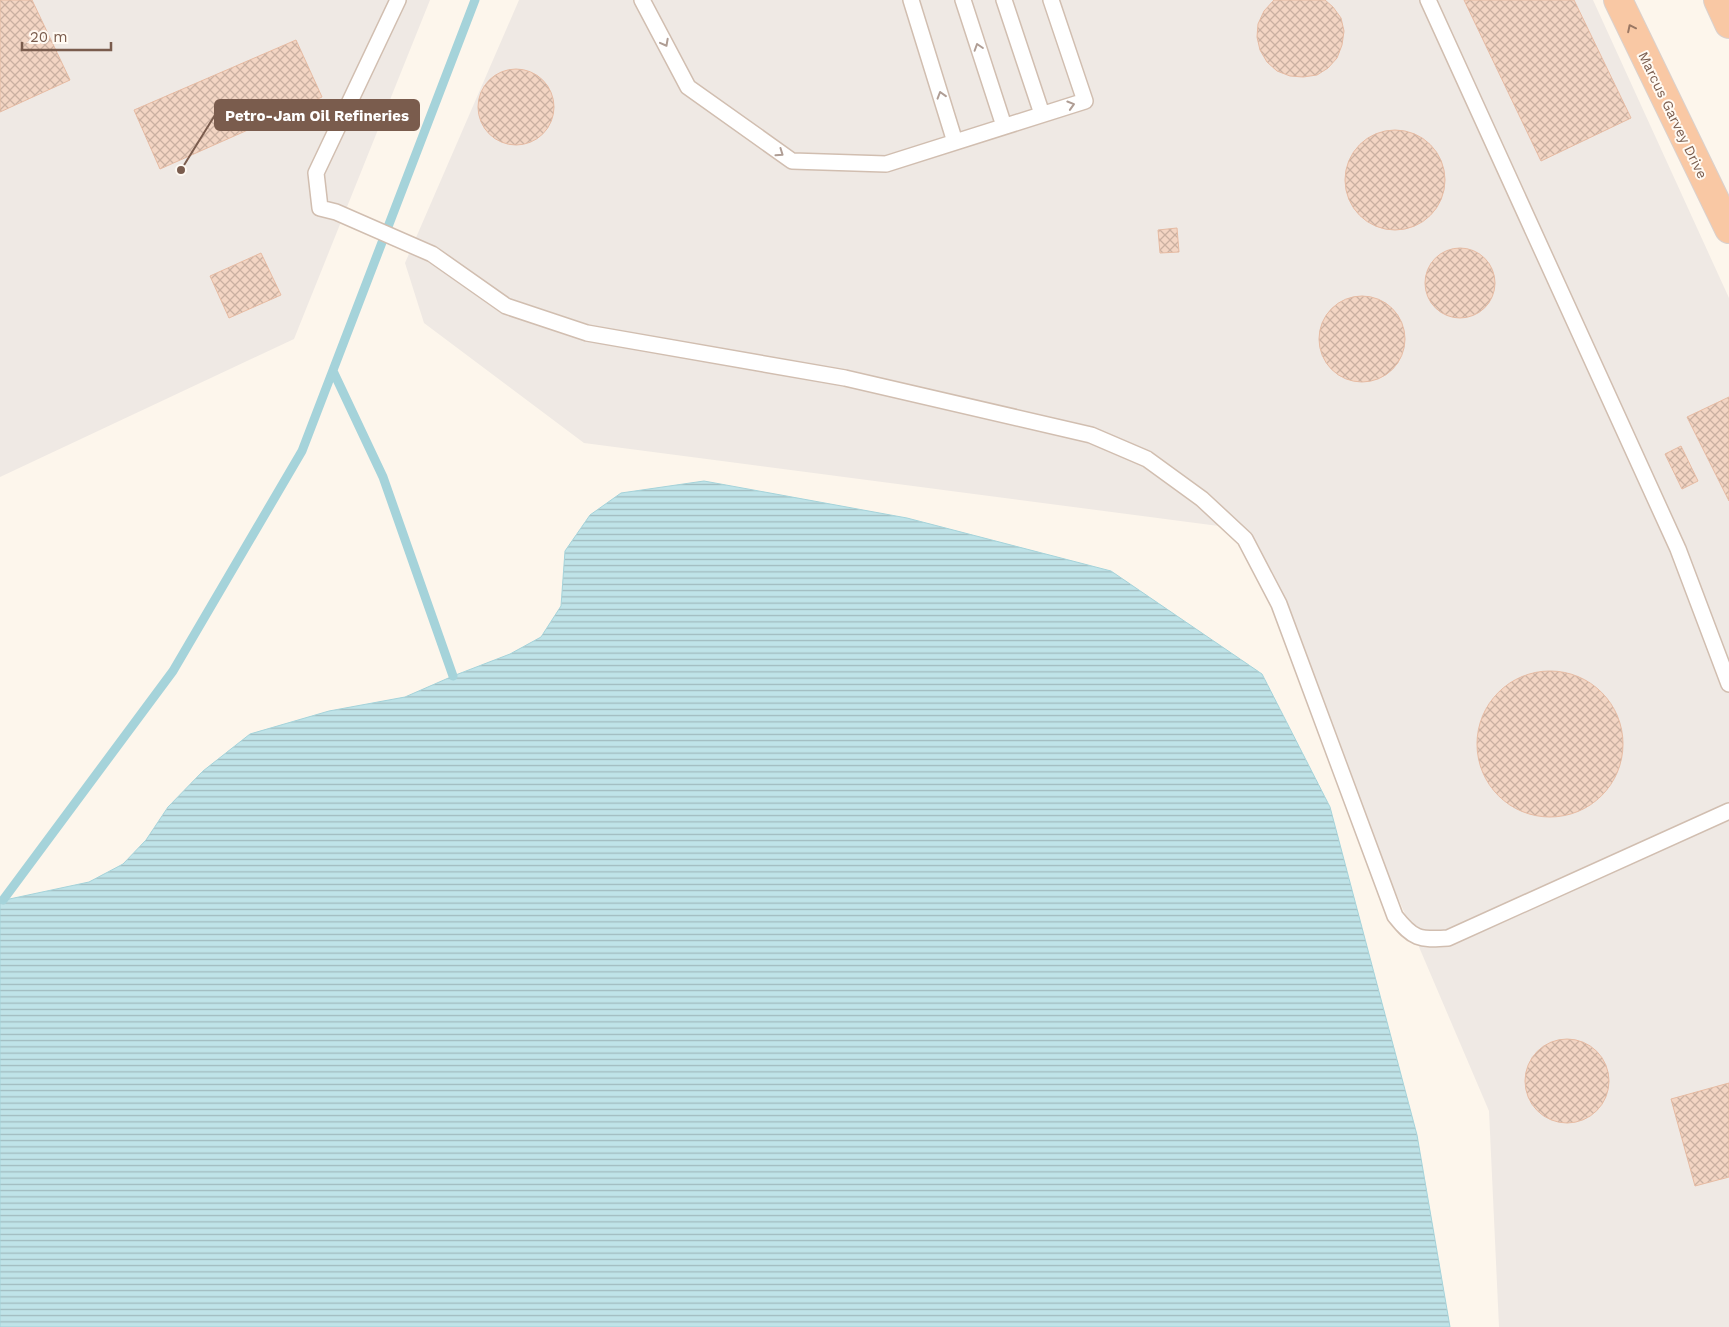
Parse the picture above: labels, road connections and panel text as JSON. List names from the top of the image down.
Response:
{
  "streets": {
    "highway": ["Marcus Garvey Drive"]
  },
  "one_way": ["Marcus Garvey Drive"],
  "places": ["Petro-Jam Oil Refineries"],
  "scale_bar": "20 m"
}
